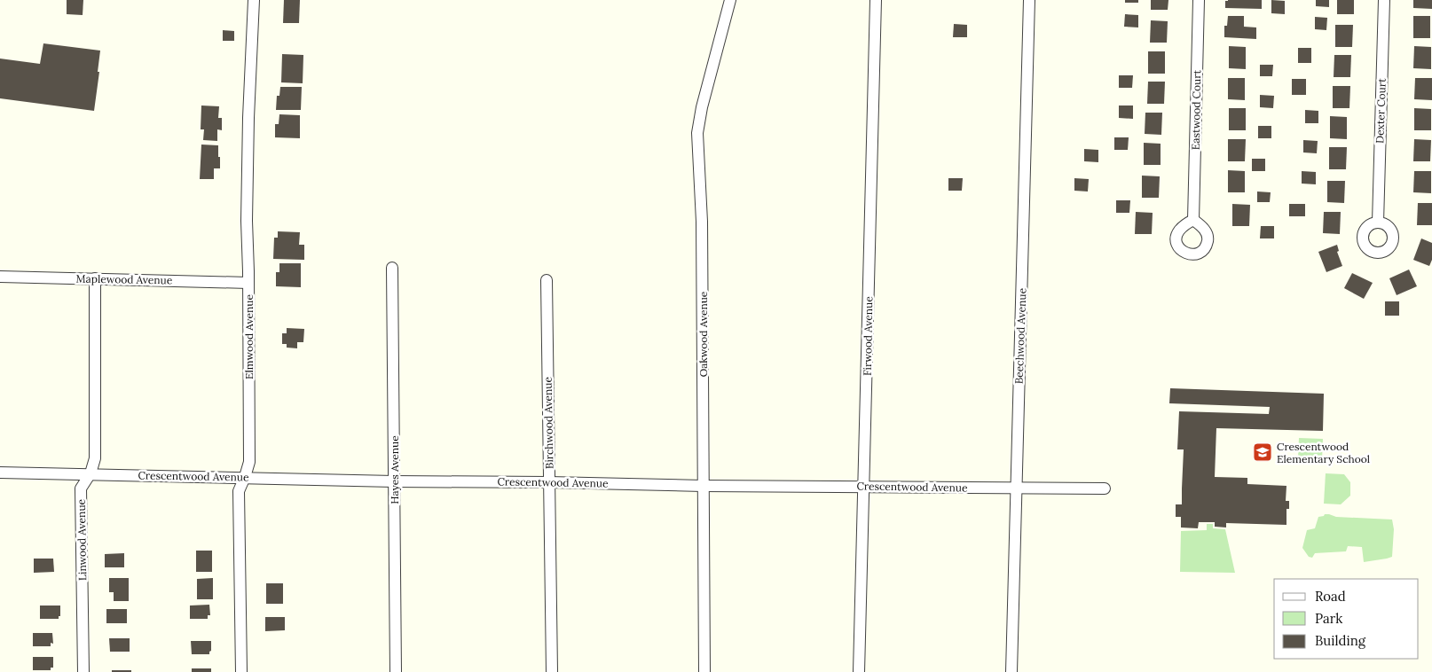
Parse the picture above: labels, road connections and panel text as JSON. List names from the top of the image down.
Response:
{
  "streets": {
    "street": [
      "Eastwood Court",
      "Dexter Court",
      "Maplewood Avenue",
      "Oakwood Avenue",
      "Firwood Avenue",
      "Beechwood Avenue",
      "Elmwood Avenue",
      "Birchwood Avenue",
      "Hayes Avenue",
      "Crescentwood Avenue",
      "Linwood Avenue"
    ]
  },
  "crossings": [
    ["Maplewood Avenue", "Elmwood Avenue"],
    ["Maplewood Avenue", "Linwood Avenue"],
    ["Oakwood Avenue", "Crescentwood Avenue"],
    ["Firwood Avenue", "Crescentwood Avenue"],
    ["Beechwood Avenue", "Crescentwood Avenue"],
    ["Elmwood Avenue", "Crescentwood Avenue"],
    ["Birchwood Avenue", "Crescentwood Avenue"],
    ["Hayes Avenue", "Crescentwood Avenue"],
    ["Crescentwood Avenue", "Linwood Avenue"]
  ],
  "places": {
    "school or university": ["Crescentwood Elementary School"]
  },
  "legend": ["Road", "Park", "Building"]
}
